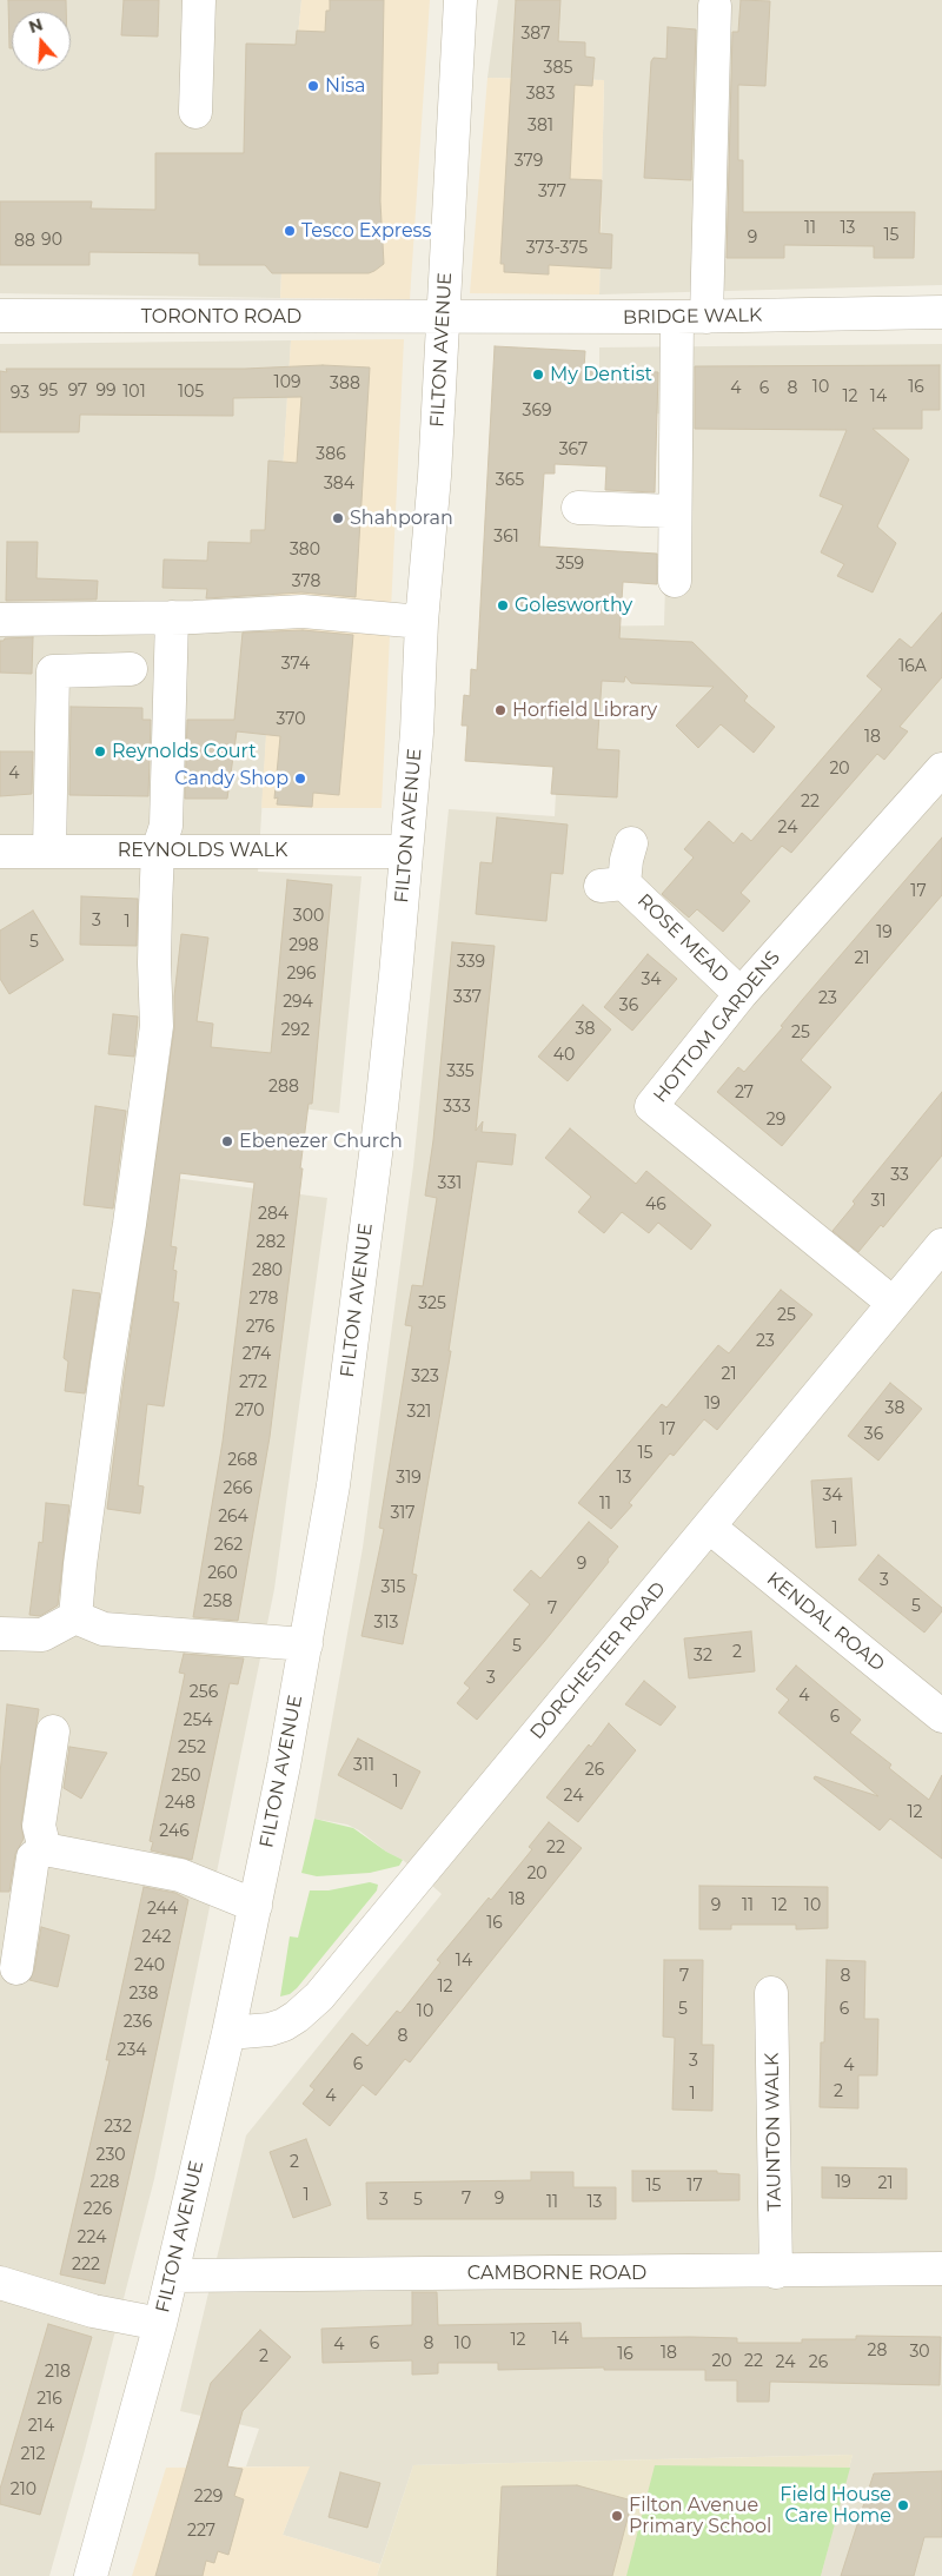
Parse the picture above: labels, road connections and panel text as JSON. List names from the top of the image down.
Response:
{
  "streets": {
    "street": [
      "TORONTO ROAD",
      "BRIDGE WALK",
      "FILTON AVENUE",
      "REYNOLDS WALK",
      "ROSE MEAD",
      "HOTTOM GARDENS",
      "KENDAL ROAD",
      "DORCHESTER ROAD",
      "TAUNTON WALK",
      "CAMBORNE ROAD"
    ]
  },
  "crossings": [
    ["TORONTO ROAD", "BRIDGE WALK"],
    ["TORONTO ROAD", "FILTON AVENUE"],
    ["BRIDGE WALK", "FILTON AVENUE"],
    ["FILTON AVENUE", "REYNOLDS WALK"],
    ["FILTON AVENUE", "DORCHESTER ROAD"],
    ["FILTON AVENUE", "CAMBORNE ROAD"],
    ["ROSE MEAD", "HOTTOM GARDENS"],
    ["HOTTOM GARDENS", "DORCHESTER ROAD"],
    ["KENDAL ROAD", "DORCHESTER ROAD"],
    ["TAUNTON WALK", "CAMBORNE ROAD"]
  ],
  "places": [
    "Nisa",
    "Tesco Express",
    "My Dentist",
    "Shahporan",
    "Golesworthy",
    "Horfield Library",
    "Reynolds Court",
    "Candy Shop",
    "Ebenezer Church",
    "Field House Care Home",
    "Filton Avenue Primary School"
  ],
  "house_numbers": [
    "387",
    "385",
    "383",
    "381",
    "379",
    "377",
    "11",
    "13",
    "15",
    "9",
    "90",
    "88",
    "373-375",
    "109",
    "388",
    "10",
    "16",
    "4",
    "6",
    "8",
    "95",
    "97",
    "99",
    "101",
    "105",
    "93",
    "12",
    "14",
    "369",
    "367",
    "386",
    "365",
    "384",
    "361",
    "380",
    "359",
    "378",
    "374",
    "16A",
    "370",
    "18",
    "20",
    "4",
    "22",
    "24",
    "17",
    "300",
    "3",
    "1",
    "19",
    "5",
    "298",
    "21",
    "339",
    "296",
    "34",
    "337",
    "23",
    "294",
    "36",
    "38",
    "292",
    "25",
    "40",
    "335",
    "288",
    "27",
    "333",
    "29",
    "33",
    "331",
    "31",
    "46",
    "284",
    "282",
    "280",
    "278",
    "325",
    "25",
    "276",
    "23",
    "274",
    "21",
    "323",
    "272",
    "19",
    "38",
    "270",
    "321",
    "17",
    "36",
    "15",
    "268",
    "319",
    "13",
    "266",
    "34",
    "11",
    "317",
    "264",
    "1",
    "262",
    "9",
    "260",
    "3",
    "315",
    "258",
    "5",
    "7",
    "313",
    "5",
    "2",
    "32",
    "3",
    "256",
    "4",
    "6",
    "254",
    "252",
    "311",
    "26",
    "250",
    "1",
    "24",
    "248",
    "12",
    "246",
    "22",
    "20",
    "18",
    "9",
    "11",
    "12",
    "10",
    "244",
    "16",
    "242",
    "14",
    "240",
    "7",
    "8",
    "12",
    "238",
    "5",
    "6",
    "10",
    "236",
    "8",
    "234",
    "3",
    "6",
    "4",
    "2",
    "1",
    "4",
    "232",
    "230",
    "2",
    "228",
    "19",
    "21",
    "15",
    "17",
    "1",
    "7",
    "9",
    "3",
    "5",
    "11",
    "13",
    "226",
    "224",
    "222",
    "14",
    "12",
    "6",
    "8",
    "10",
    "4",
    "28",
    "30",
    "18",
    "16",
    "2",
    "20",
    "22",
    "24",
    "26",
    "218",
    "216",
    "214",
    "212",
    "210",
    "229",
    "227"
  ],
  "north": "top"
}
